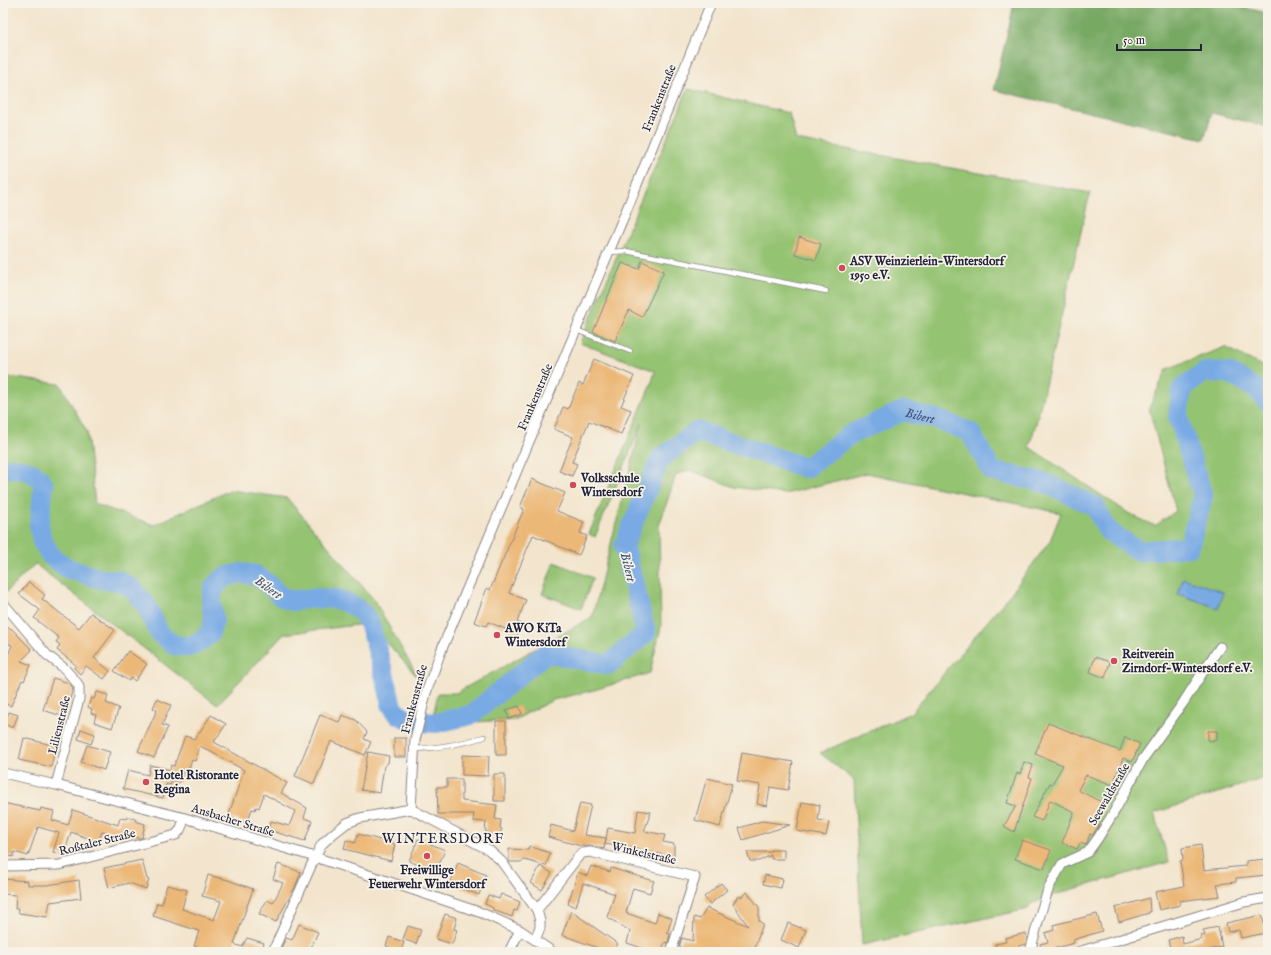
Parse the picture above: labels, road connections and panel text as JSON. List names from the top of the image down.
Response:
{
  "streets": {
    "street": [
      "Frankenstraße",
      "Lilienstraße",
      "Seewaldstraße",
      "Ansbacher Straße",
      "Roßtaler Straße",
      "Winkelstraße"
    ]
  },
  "crossings": [
    ["Lilienstraße", "Ansbacher Straße"],
    ["Ansbacher Straße", "Roßtaler Straße"]
  ],
  "districts": ["WINTERSDORF"],
  "water": ["Bibert"],
  "places": [
    "ASV Weinzierlein-Wintersdorf 1950 e.V.",
    "Volksschule Wintersdorf",
    "AWO KiTa Wintersdorf",
    "Reitverein Zirndorf-Wintersdorf e.V.",
    "Hotel Ristorante Regina",
    "Freiwillige Feuerwehr Wintersdorf"
  ],
  "scale_bar": "50 m"
}
